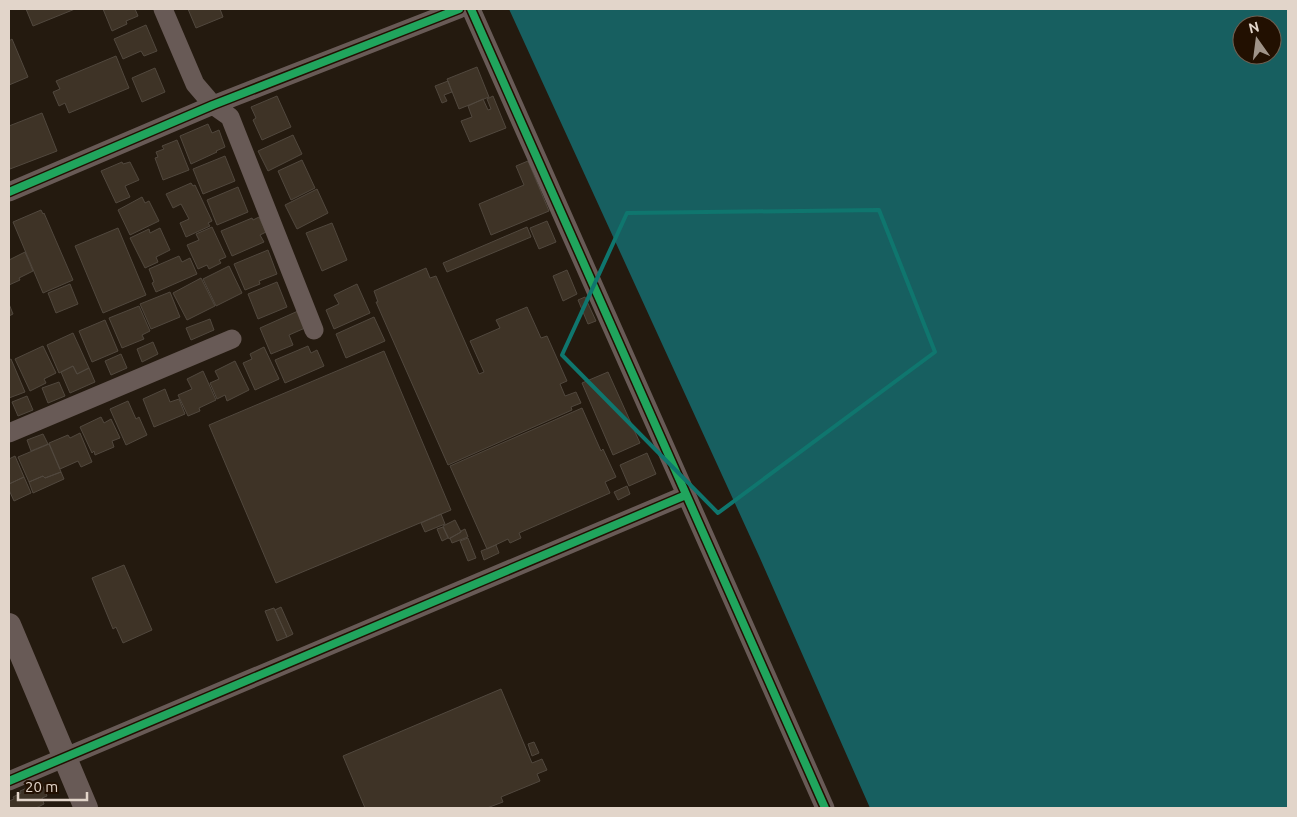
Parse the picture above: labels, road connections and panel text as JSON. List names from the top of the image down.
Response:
{
  "scale_bar": "20 m",
  "north": "top"
}
